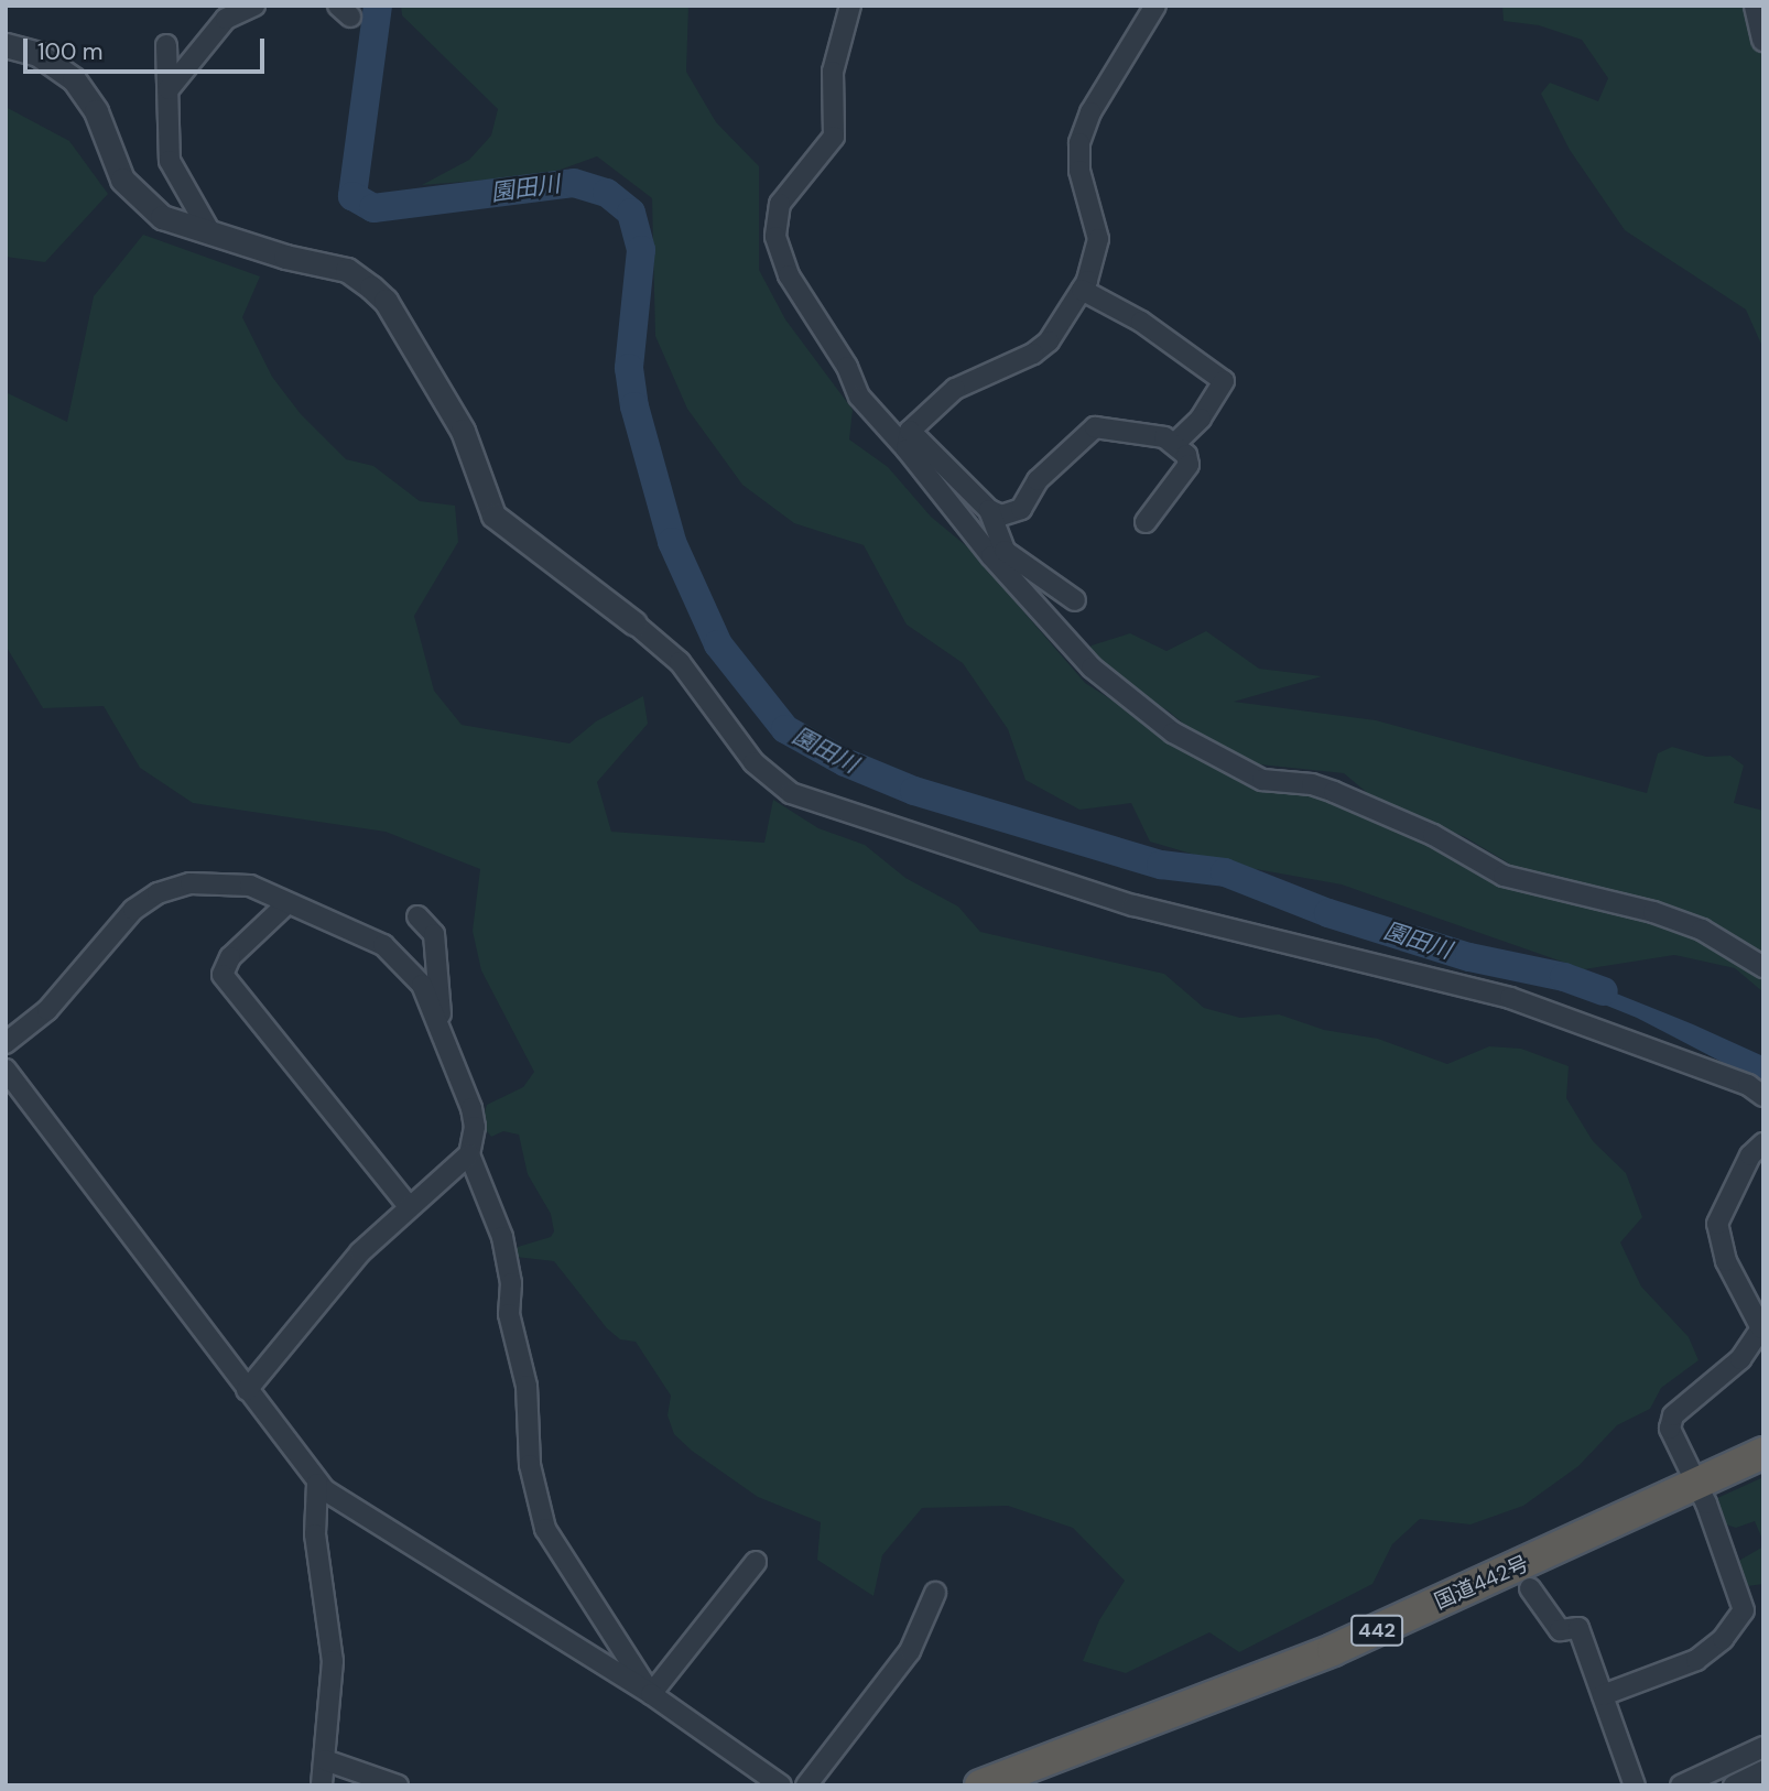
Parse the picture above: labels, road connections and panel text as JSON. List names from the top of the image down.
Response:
{
  "streets": {
    "highway": ["国道442号", "442"]
  },
  "water": ["園田川"],
  "scale_bar": "100 m"
}
